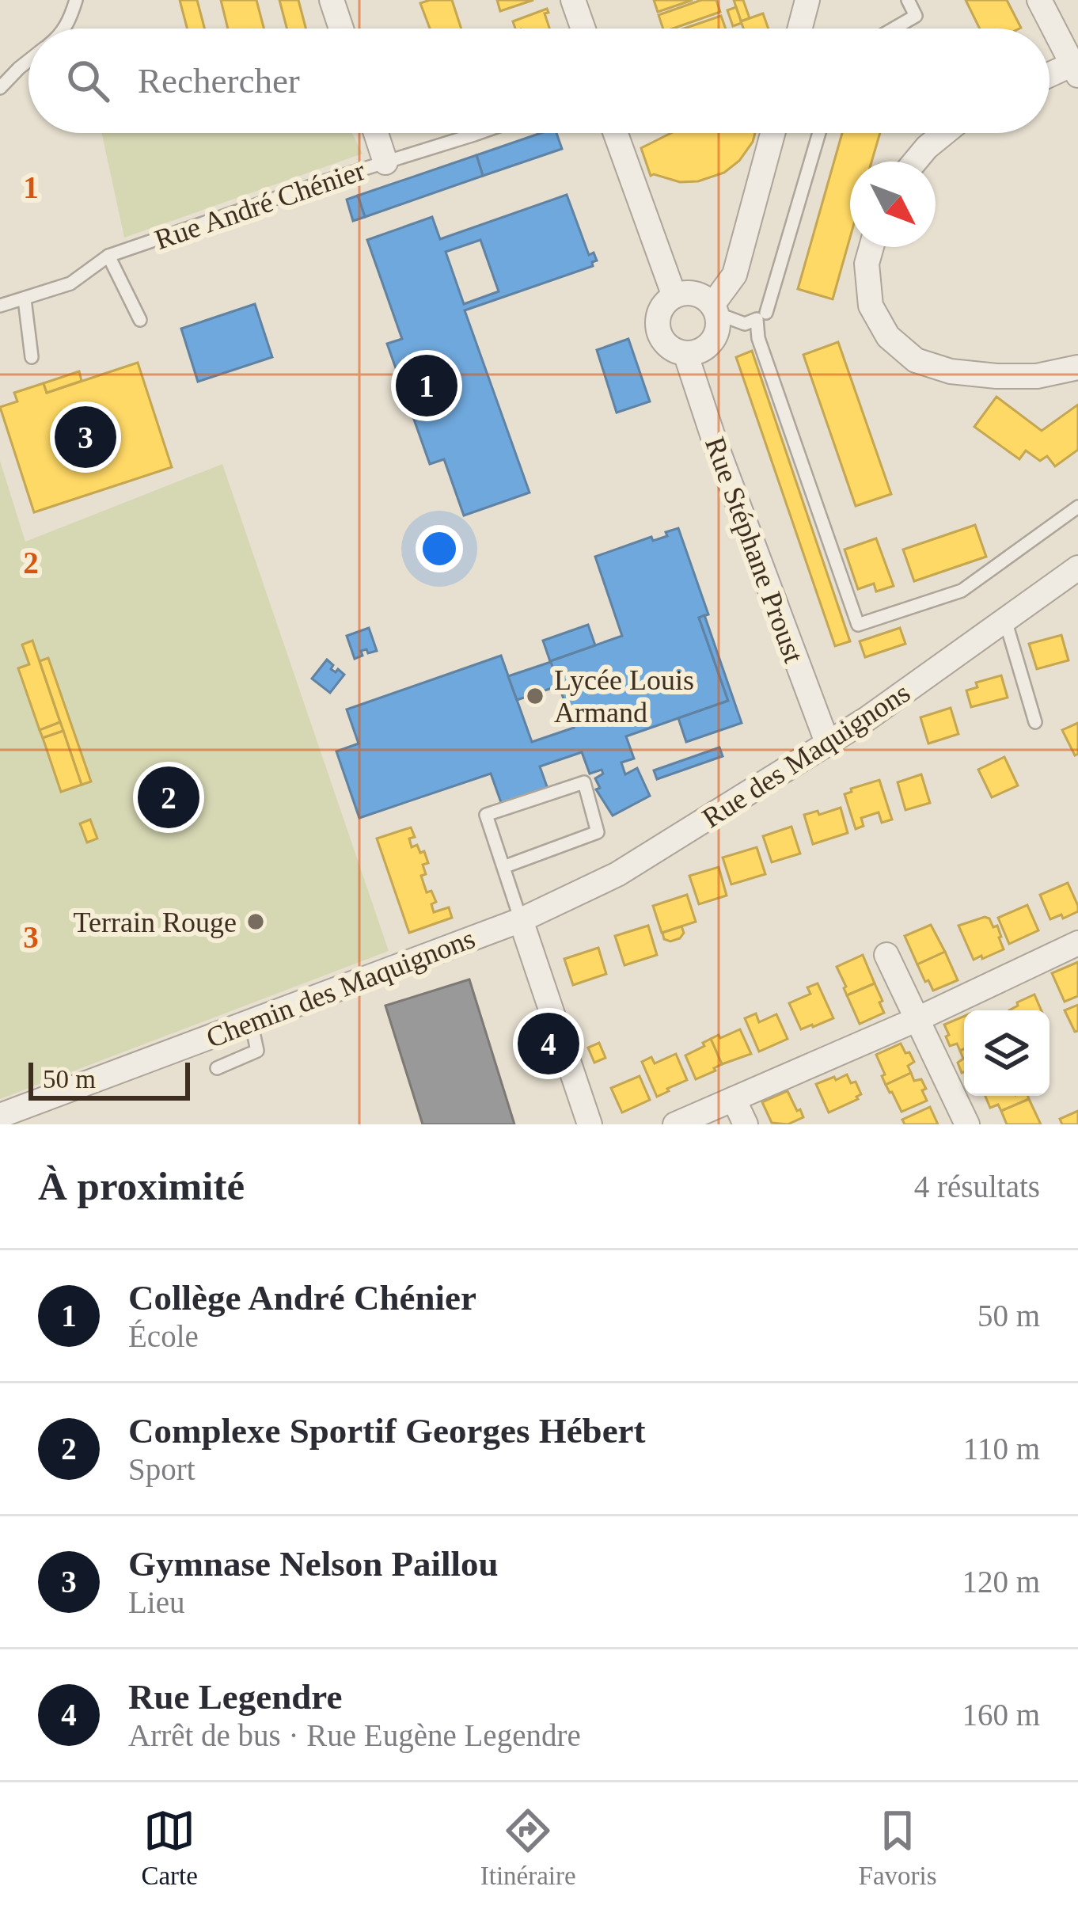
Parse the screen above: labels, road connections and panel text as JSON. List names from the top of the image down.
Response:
{
  "streets": {
    "street": ["Rue Stéphane Proust", "Rue des Maquignons", "Chemin des Maquignons"],
    "lane": ["Rue André Chénier"]
  },
  "crossings": [
    ["Rue Stéphane Proust", "Rue des Maquignons"],
    ["Rue des Maquignons", "Chemin des Maquignons"]
  ],
  "places": ["Lycée Louis Armand", "Terrain Rouge"],
  "scale_bar": "50 m",
  "north": "bottom right",
  "page": {
    "search": "Rechercher",
    "pins": [
      "1",
      "3",
      "2",
      "4"
    ],
    "scale": "50 m",
    "heading": ["À proximité", "4 résultats"],
    "list": [
      {
        "mark": "1",
        "name": "Collège André Chénier",
        "note": "École",
        "value": "50 m"
      },
      {
        "mark": "2",
        "name": "Complexe Sportif Georges Hébert",
        "note": "Sport",
        "value": "110 m"
      },
      {
        "mark": "3",
        "name": "Gymnase Nelson Paillou",
        "note": "Lieu",
        "value": "120 m"
      },
      {
        "mark": "4",
        "name": "Rue Legendre",
        "note": "Arrêt de bus · Rue Eugène Legendre",
        "value": "160 m"
      }
    ],
    "nav": ["Carte", "Itinéraire", "Favoris"]
  },
  "grid": {
    "rows": ["1", "2", "3"]
  }
}
